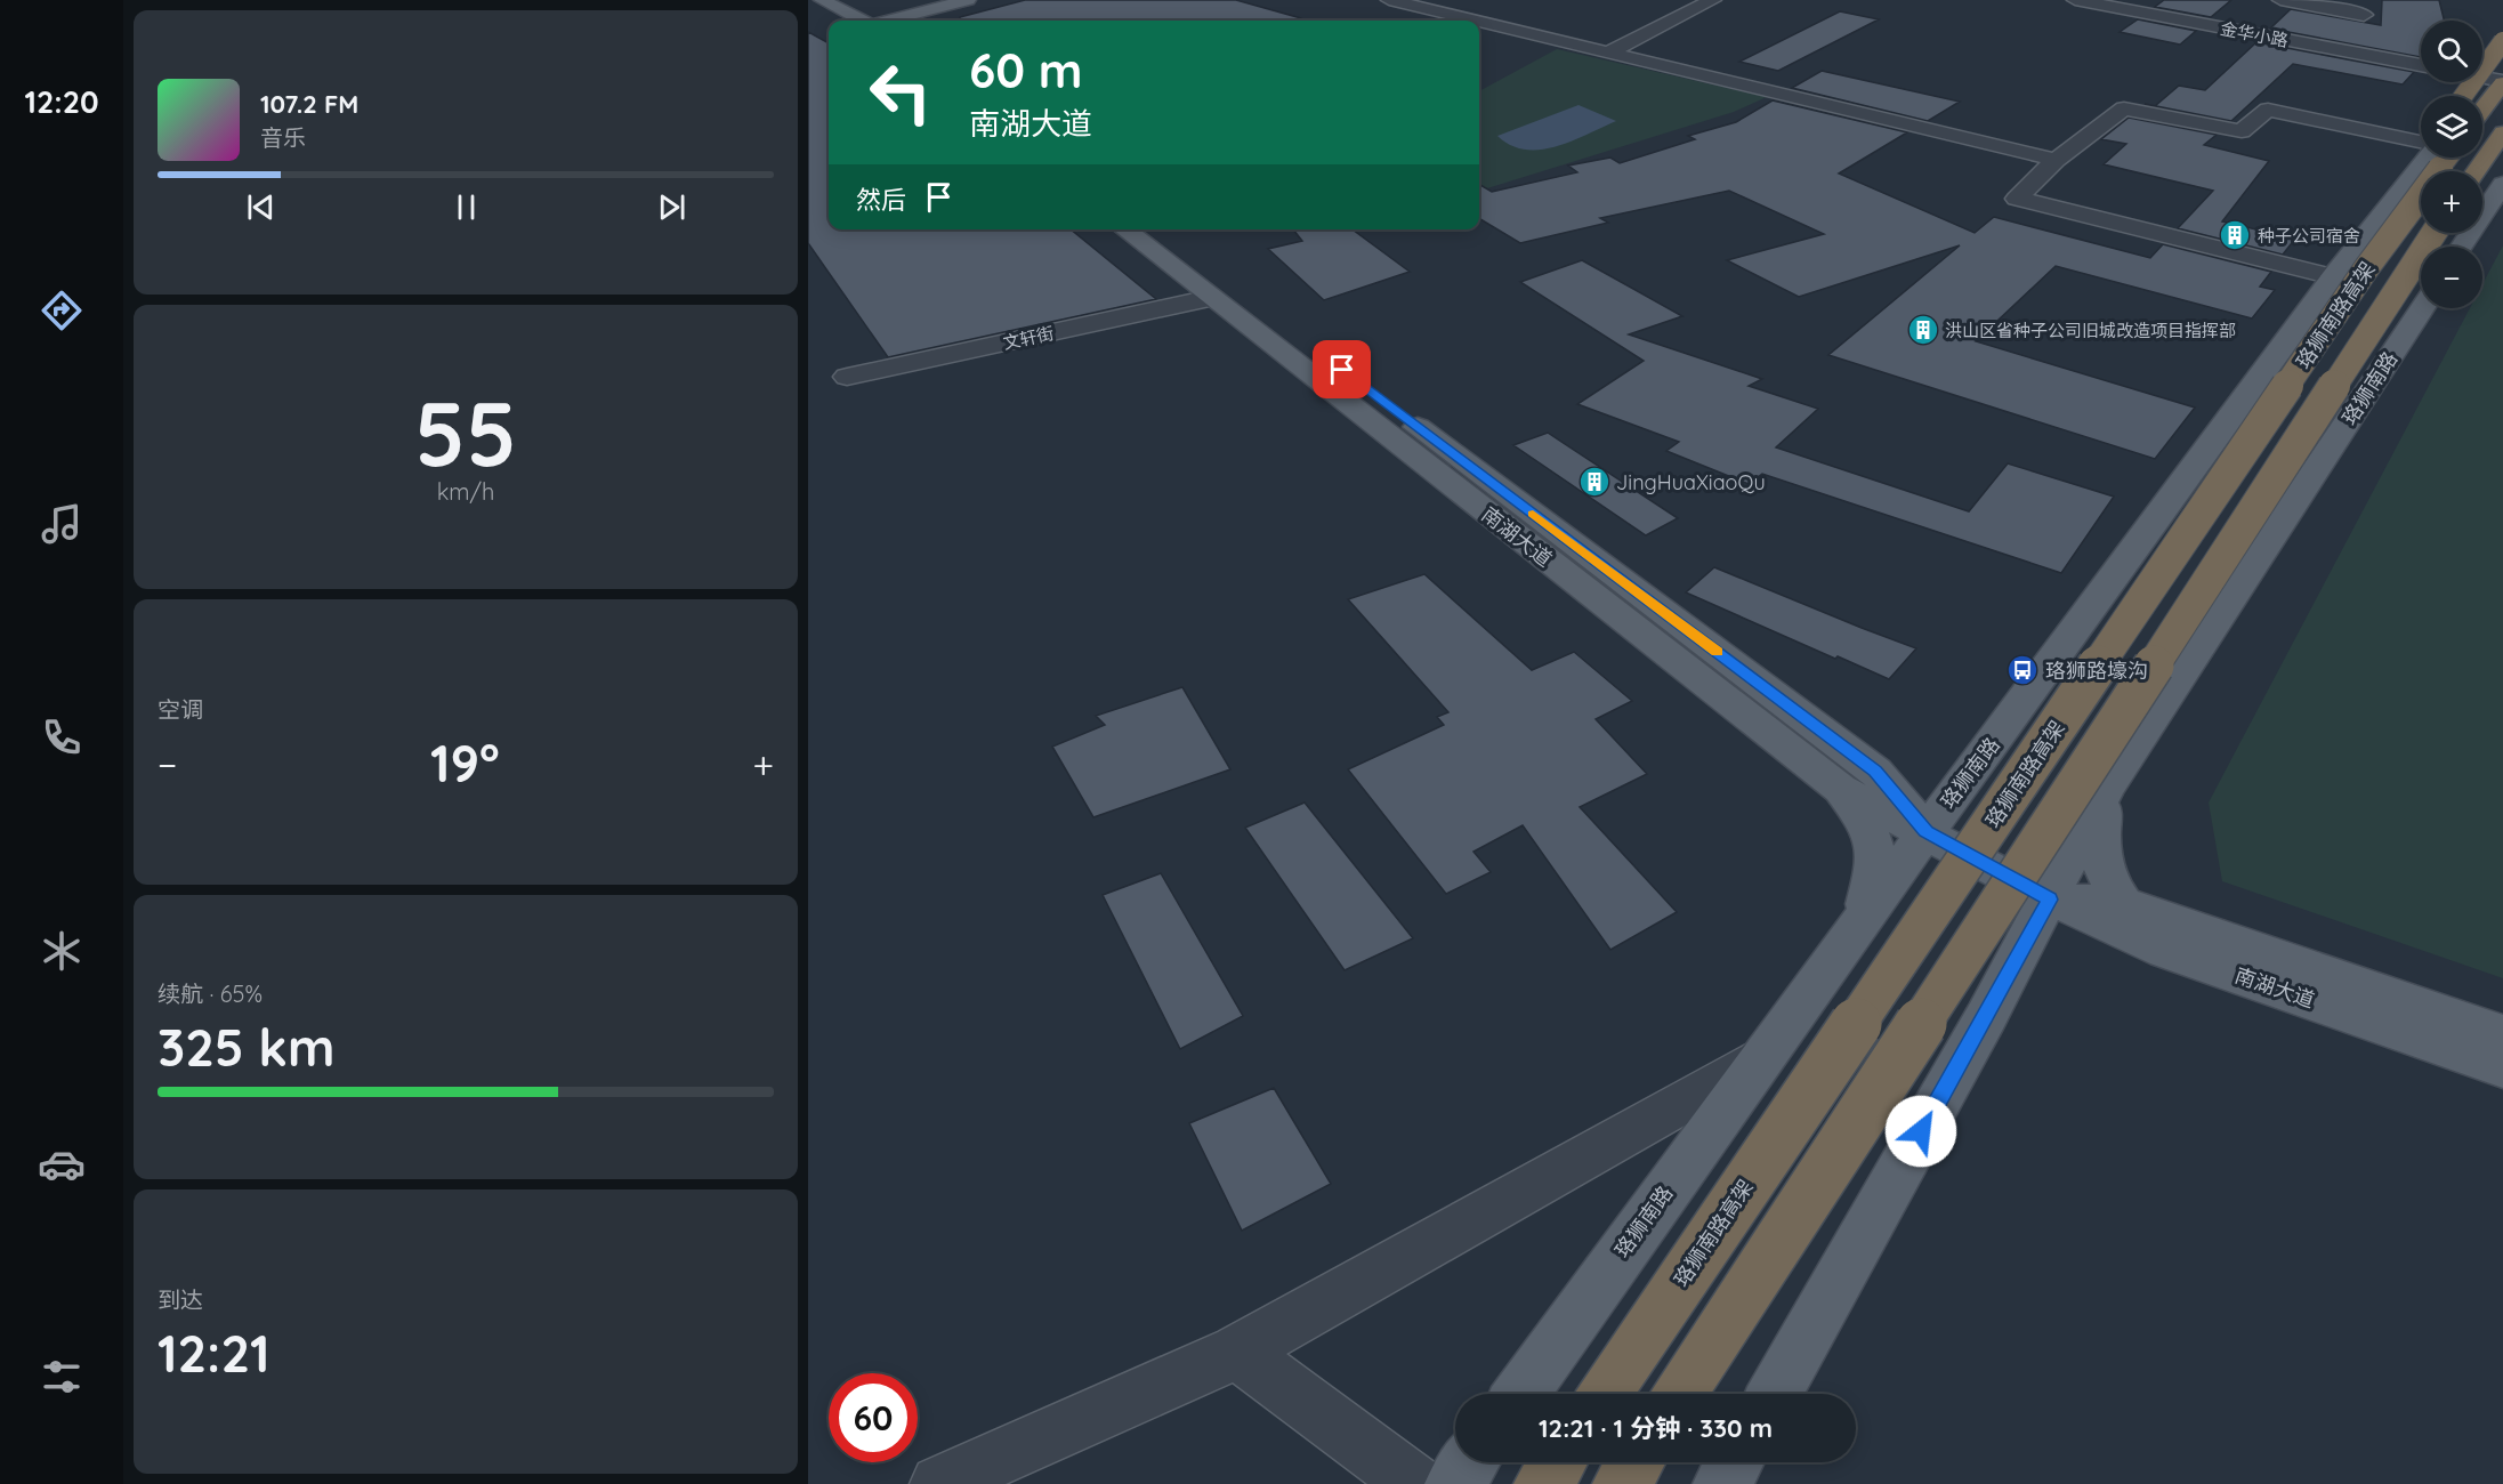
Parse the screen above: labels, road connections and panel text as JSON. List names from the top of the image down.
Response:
{
  "streets": {
    "highway": ["珞狮南路高架"],
    "main road": ["珞狮南路", "南湖大道"],
    "street": ["金华小路", "文轩街"]
  },
  "crossings": [
    ["珞狮南路高架", "珞狮南路"],
    ["文轩街", "南湖大道"],
    ["珞狮南路", "南湖大道"]
  ],
  "places": {
    "building": ["种子公司宿舍", "洪山区省种子公司旧城改造项目指挥部", "JingHuaXiaoQu"],
    "bus stop": ["珞狮路壕沟"]
  },
  "page": {
    "tabs": "12:20",
    "map_buttons": ["+", "−"],
    "turn": ["60 m", "南湖大道"],
    "song": ["107.2 FM", "音乐"],
    "then": "然后",
    "tile": [
      ["55", "km/h"],
      "空调",
      ["续航 · 65%", "325 km"],
      ["到达", "12:21"]
    ],
    "heat": ["−", "19°", "+"],
    "limit": "60",
    "trip": "12:21 · 1 分钟 · 330 m"
  }
}
